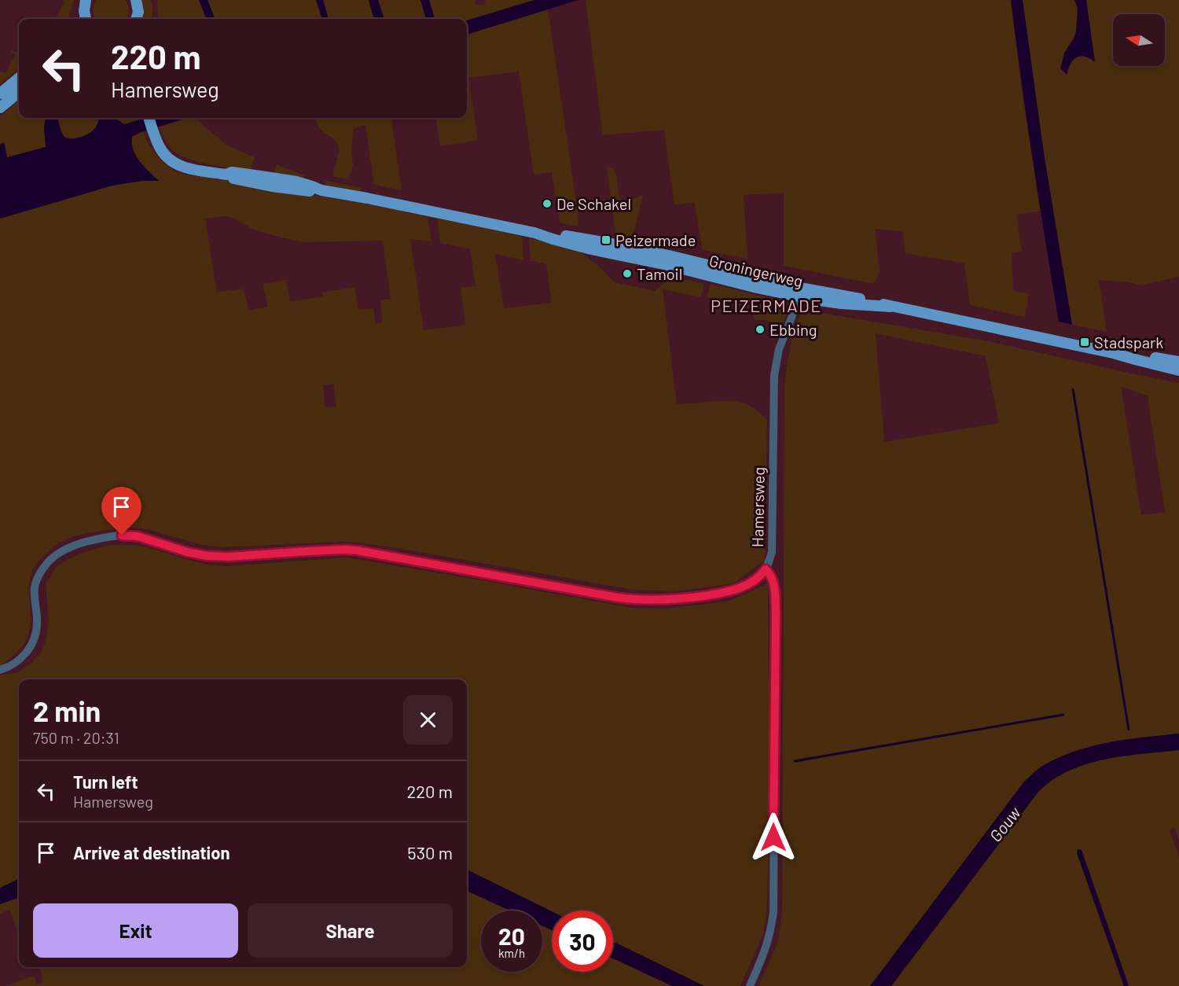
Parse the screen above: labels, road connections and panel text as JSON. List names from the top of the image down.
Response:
{
  "streets": {
    "main road": ["Groningerweg"],
    "street": ["Hamersweg"]
  },
  "crossings": [
    ["Groningerweg", "Hamersweg"]
  ],
  "districts": ["PEIZERMADE"],
  "water": ["Gouw"],
  "places": {
    "other": ["De Schakel", "Tamoil", "Ebbing"],
    "transit": ["Peizermade", "Stadspark"]
  },
  "north": "left",
  "page": {
    "turn": ["220 m", "Hamersweg"],
    "heading": ["2 min", "750 m · 20:31"],
    "list": [
      {
        "name": "Turn left",
        "note": "Hamersweg",
        "value": "220 m"
      },
      {
        "name": "Arrive at destination",
        "value": "530 m"
      }
    ],
    "buttons": ["Exit", "Share"],
    "speed": "20 km/h",
    "limit": "30"
  }
}
